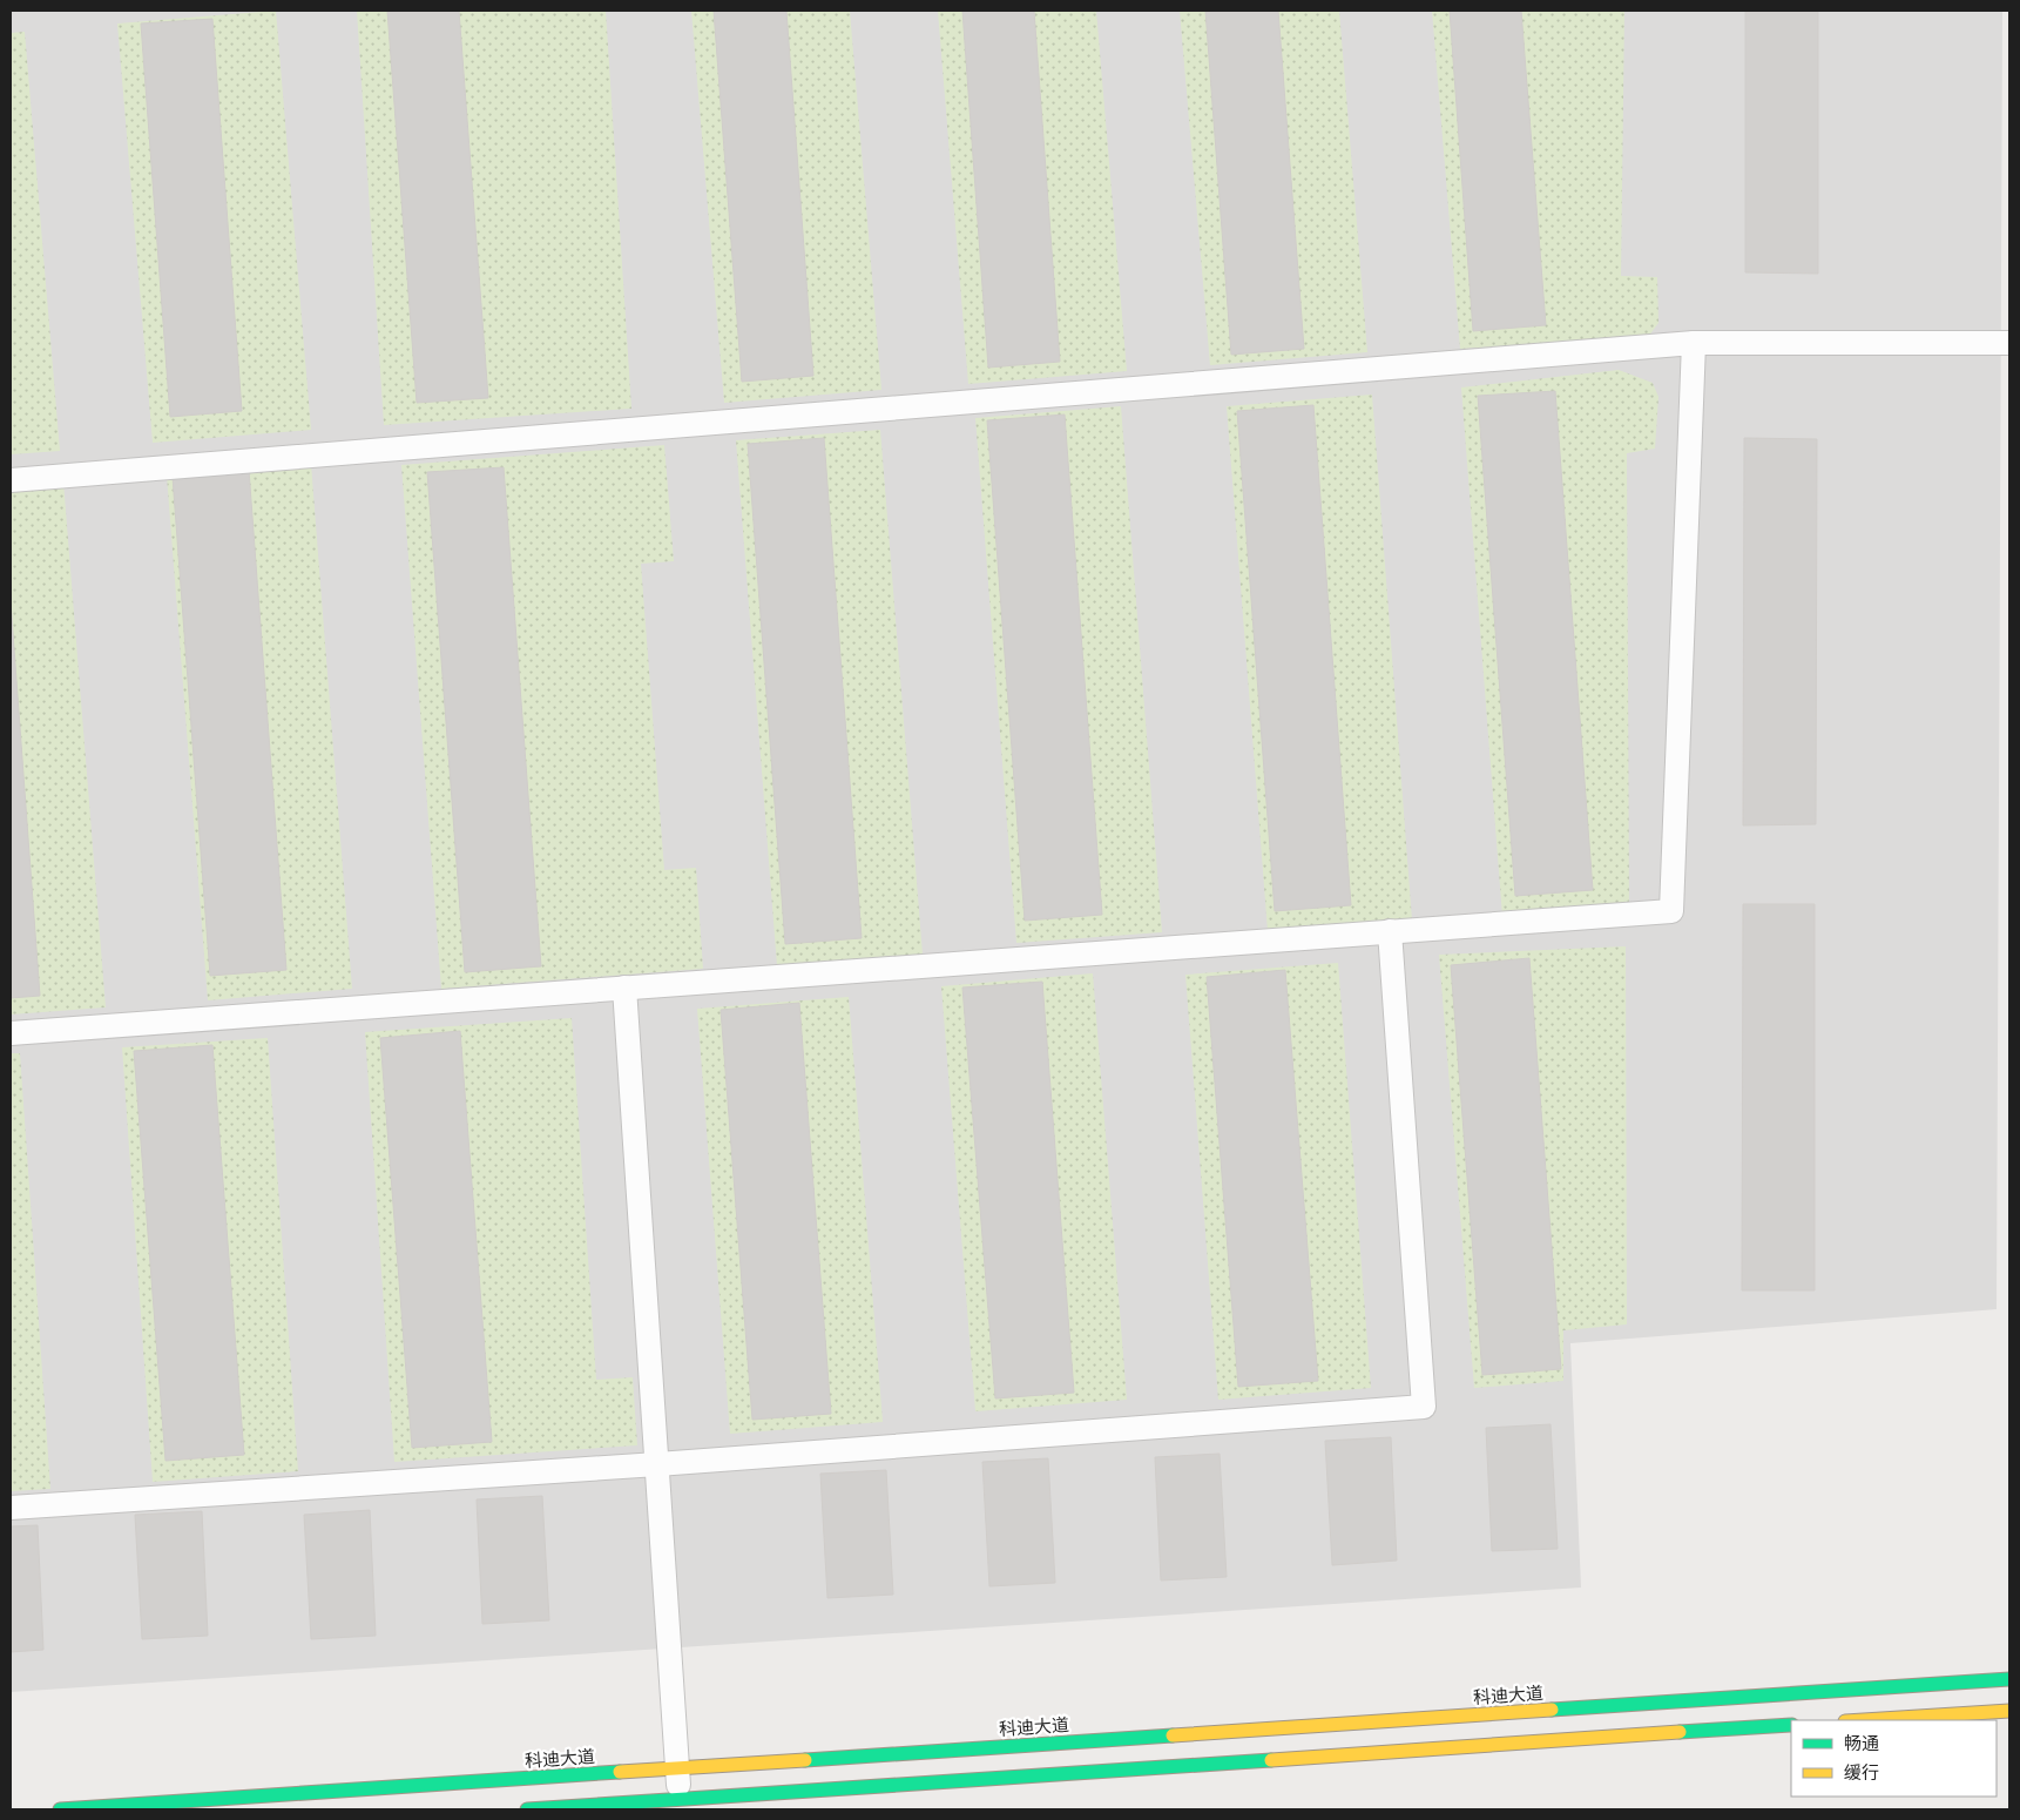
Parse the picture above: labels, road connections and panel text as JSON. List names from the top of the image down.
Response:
{
  "streets": {
    "main road": ["科迪大道"]
  },
  "legend": ["畅通", "缓行"]
}
